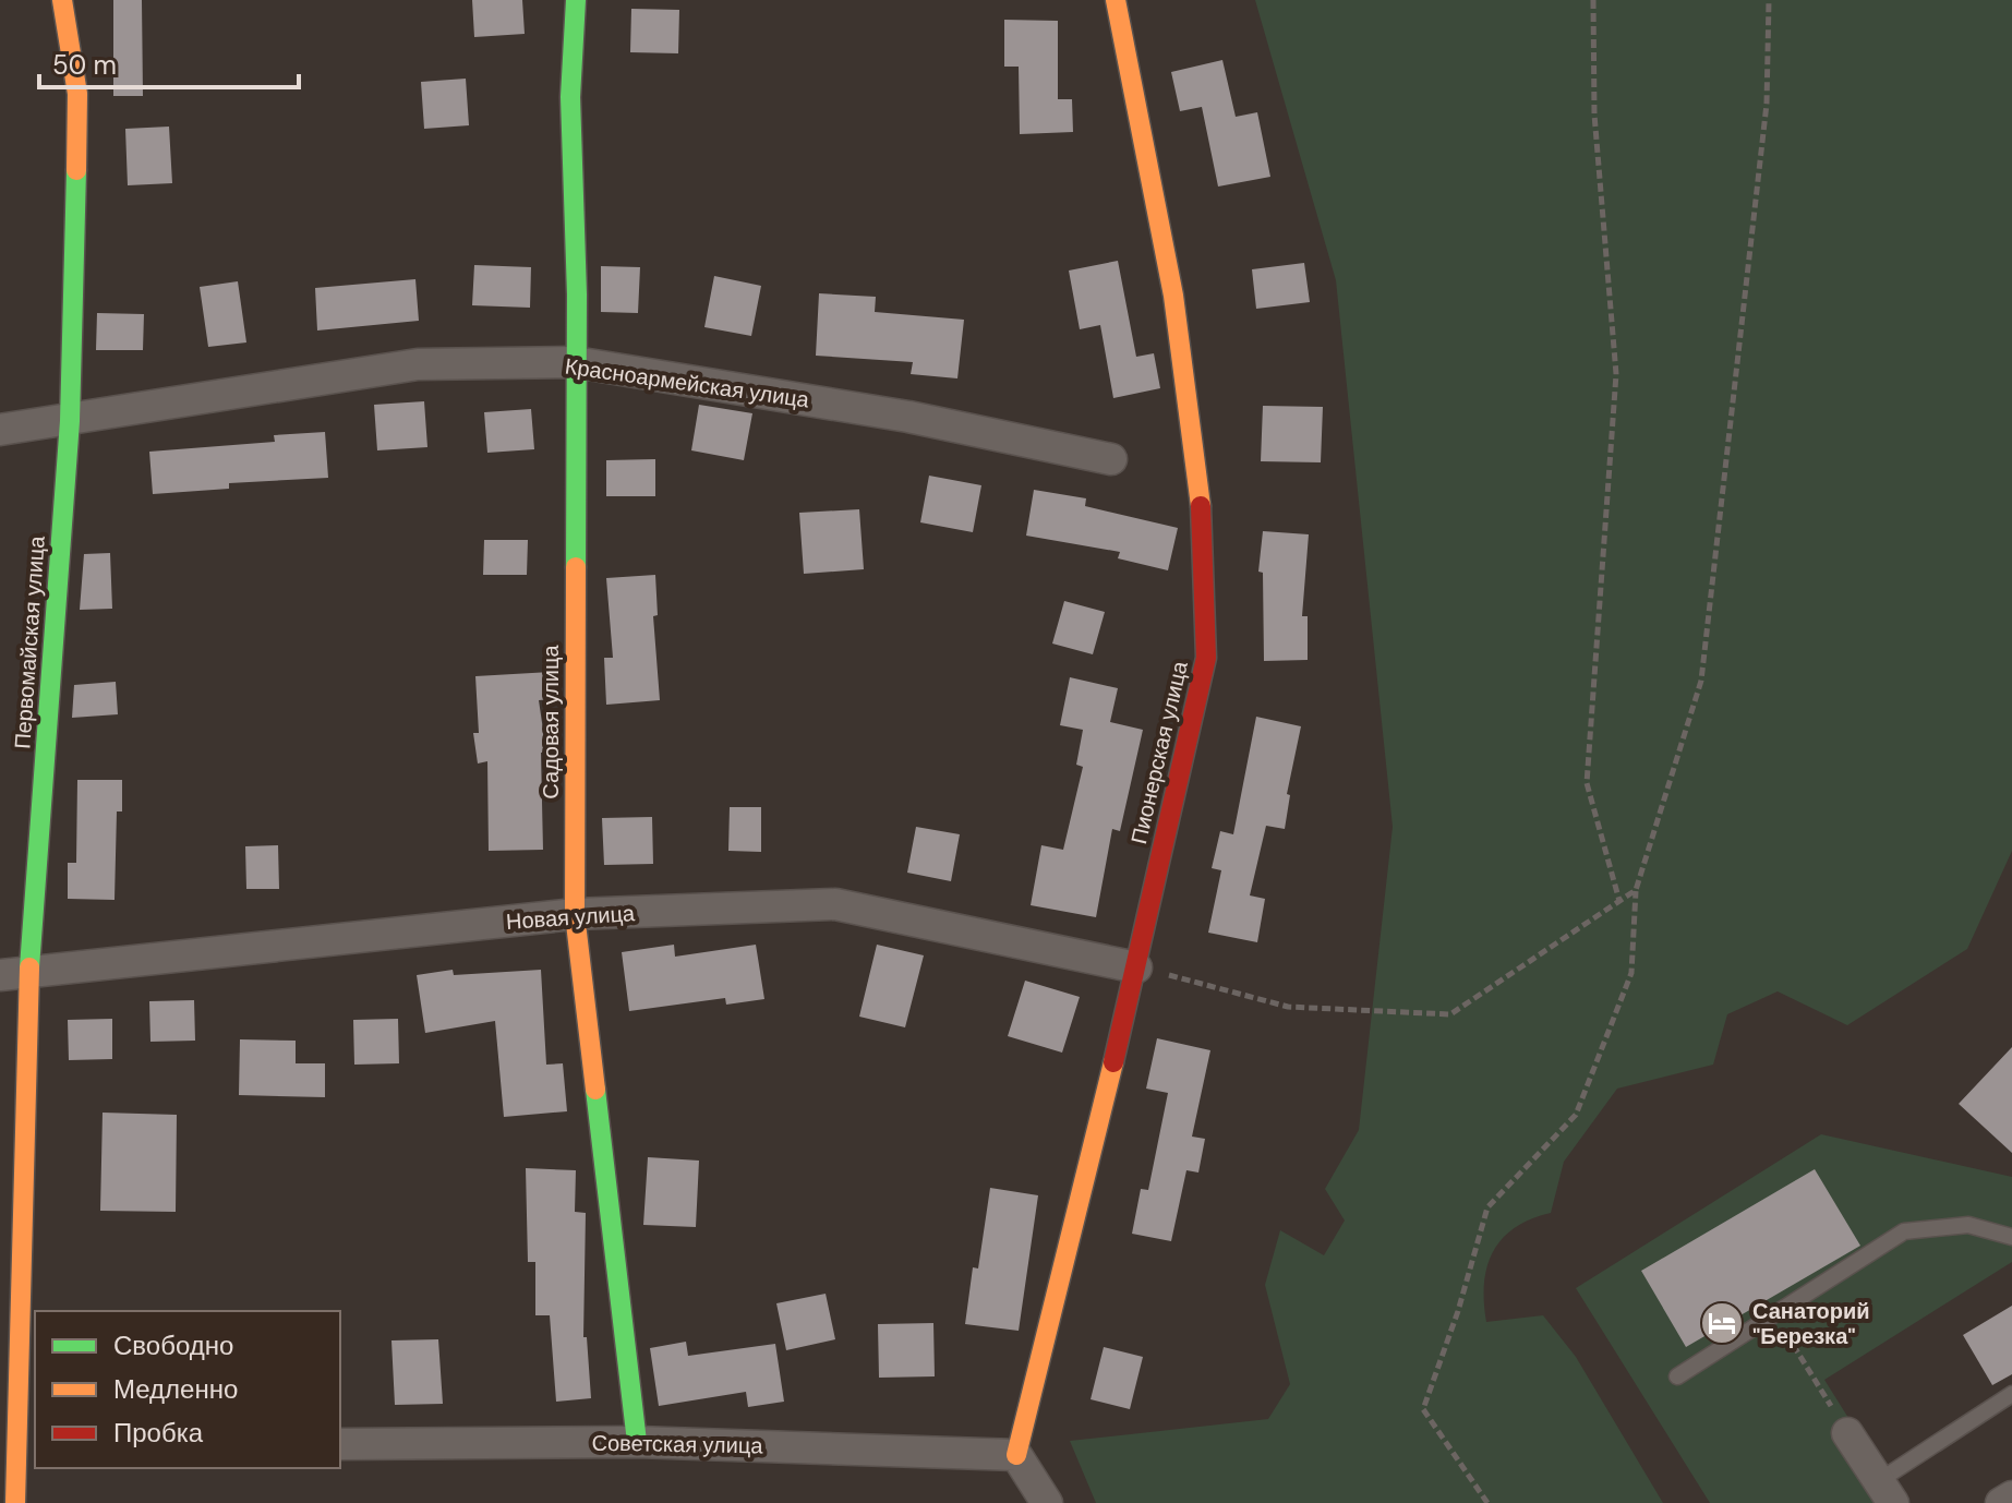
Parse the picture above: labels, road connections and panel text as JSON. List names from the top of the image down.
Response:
{
  "streets": {
    "street": [
      "Красноармейская улица",
      "Первомайская улица",
      "Садовая улица",
      "Пионерская улица",
      "Новая улица",
      "Советская улица"
    ]
  },
  "crossings": [
    ["Красноармейская улица", "Первомайская улица"],
    ["Красноармейская улица", "Садовая улица"],
    ["Первомайская улица", "Новая улица"],
    ["Садовая улица", "Новая улица"],
    ["Садовая улица", "Советская улица"],
    ["Пионерская улица", "Новая улица"],
    ["Пионерская улица", "Советская улица"]
  ],
  "places": {
    "hotel": ["Санаторий \"Березка\""]
  },
  "legend": ["Свободно", "Медленно", "Пробка"],
  "scale_bar": "50 m"
}
